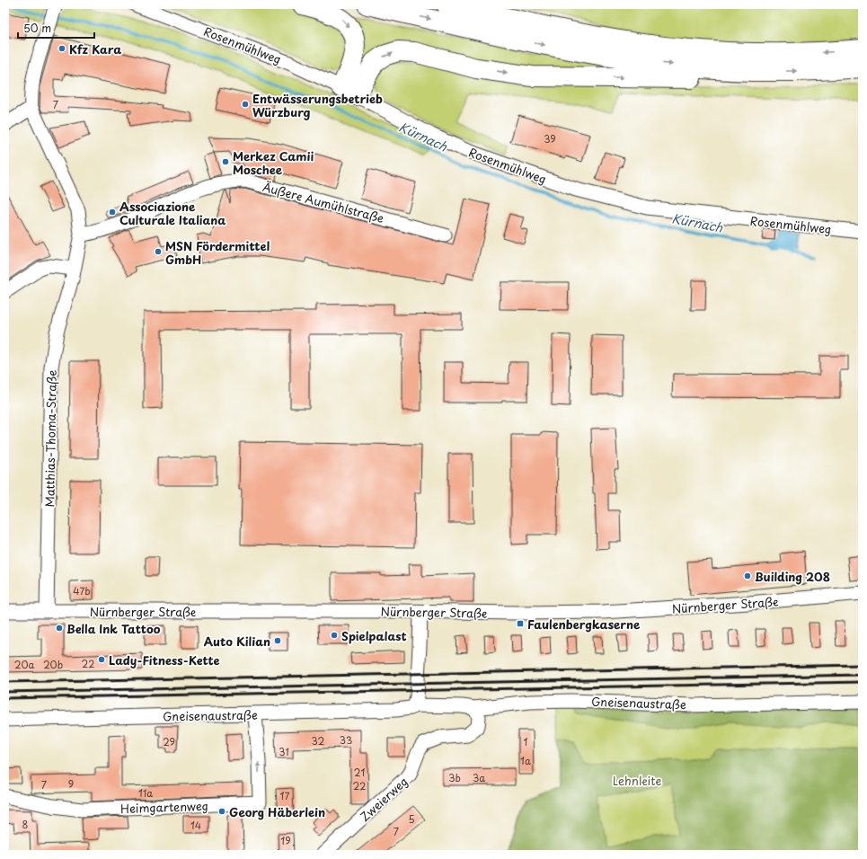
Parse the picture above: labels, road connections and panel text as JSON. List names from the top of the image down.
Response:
{
  "streets": {
    "street": [
      "Rosenmühlweg",
      "Äußere Aumühlstraße",
      "Matthias-Thoma-Straße",
      "Nürnberger Straße",
      "Gneisenaustraße",
      "Zweierweg",
      "Heimgartenweg"
    ]
  },
  "crossings": [
    ["Matthias-Thoma-Straße", "Nürnberger Straße"],
    ["Gneisenaustraße", "Zweierweg"],
    ["Gneisenaustraße", "Heimgartenweg"]
  ],
  "water": ["Kürnach"],
  "parks": ["Lehnleite"],
  "places": {
    "other": [
      "Kfz Kara",
      "Entwässerungsbetrieb Würzburg",
      "Merkez Camii Moschee",
      "Associazione Culturale Italiana",
      "MSN Fördermittel GmbH",
      "Building 208",
      "Bella Ink Tattoo",
      "Spielpalast",
      "Auto Kilian",
      "Lady-Fitness-Kette",
      "Georg Häberlein"
    ],
    "transit": ["Faulenbergkaserne"]
  },
  "house_numbers": [
    "7",
    "39",
    "47b",
    "22",
    "20a",
    "20b",
    "33",
    "32",
    "29",
    "1",
    "31",
    "1a",
    "21",
    "3b",
    "3a",
    "9",
    "7",
    "22",
    "11a",
    "17",
    "5",
    "8",
    "14",
    "7",
    "19"
  ],
  "scale_bar": "50 m"
}
